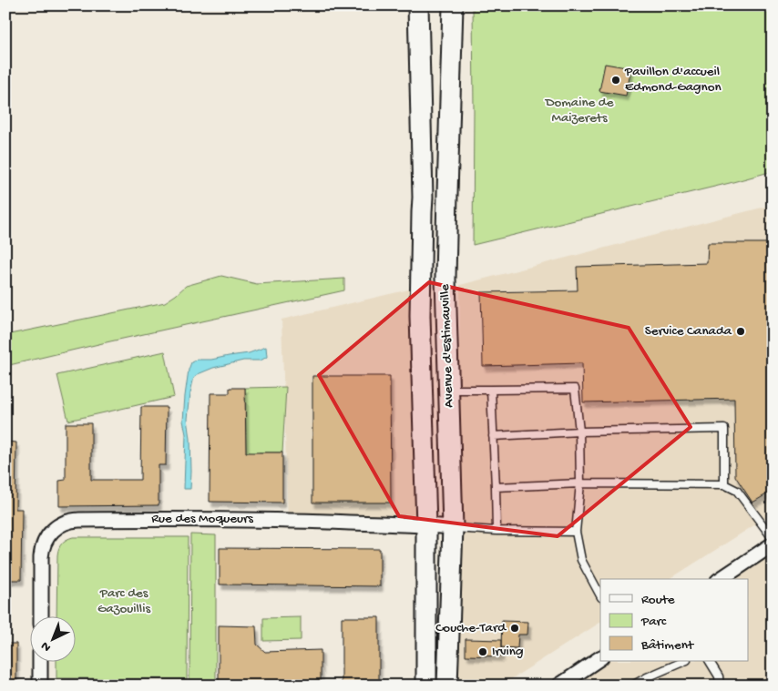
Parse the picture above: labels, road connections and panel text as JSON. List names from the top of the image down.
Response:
{
  "streets": {
    "main road": ["Avenue d'Estimauville"],
    "street": ["Rue des Moqueurs"]
  },
  "crossings": [
    ["Avenue d'Estimauville", "Rue des Moqueurs"]
  ],
  "parks": ["Domaine de Maizerets", "Parc des Gazouillis"],
  "places": [
    "Pavillon d'accueil Edmond-Gagnon",
    "Service Canada",
    "Couche-Tard",
    "Irving"
  ],
  "legend": ["Route", "Parc", "Bâtiment"],
  "north": "bottom left"
}
